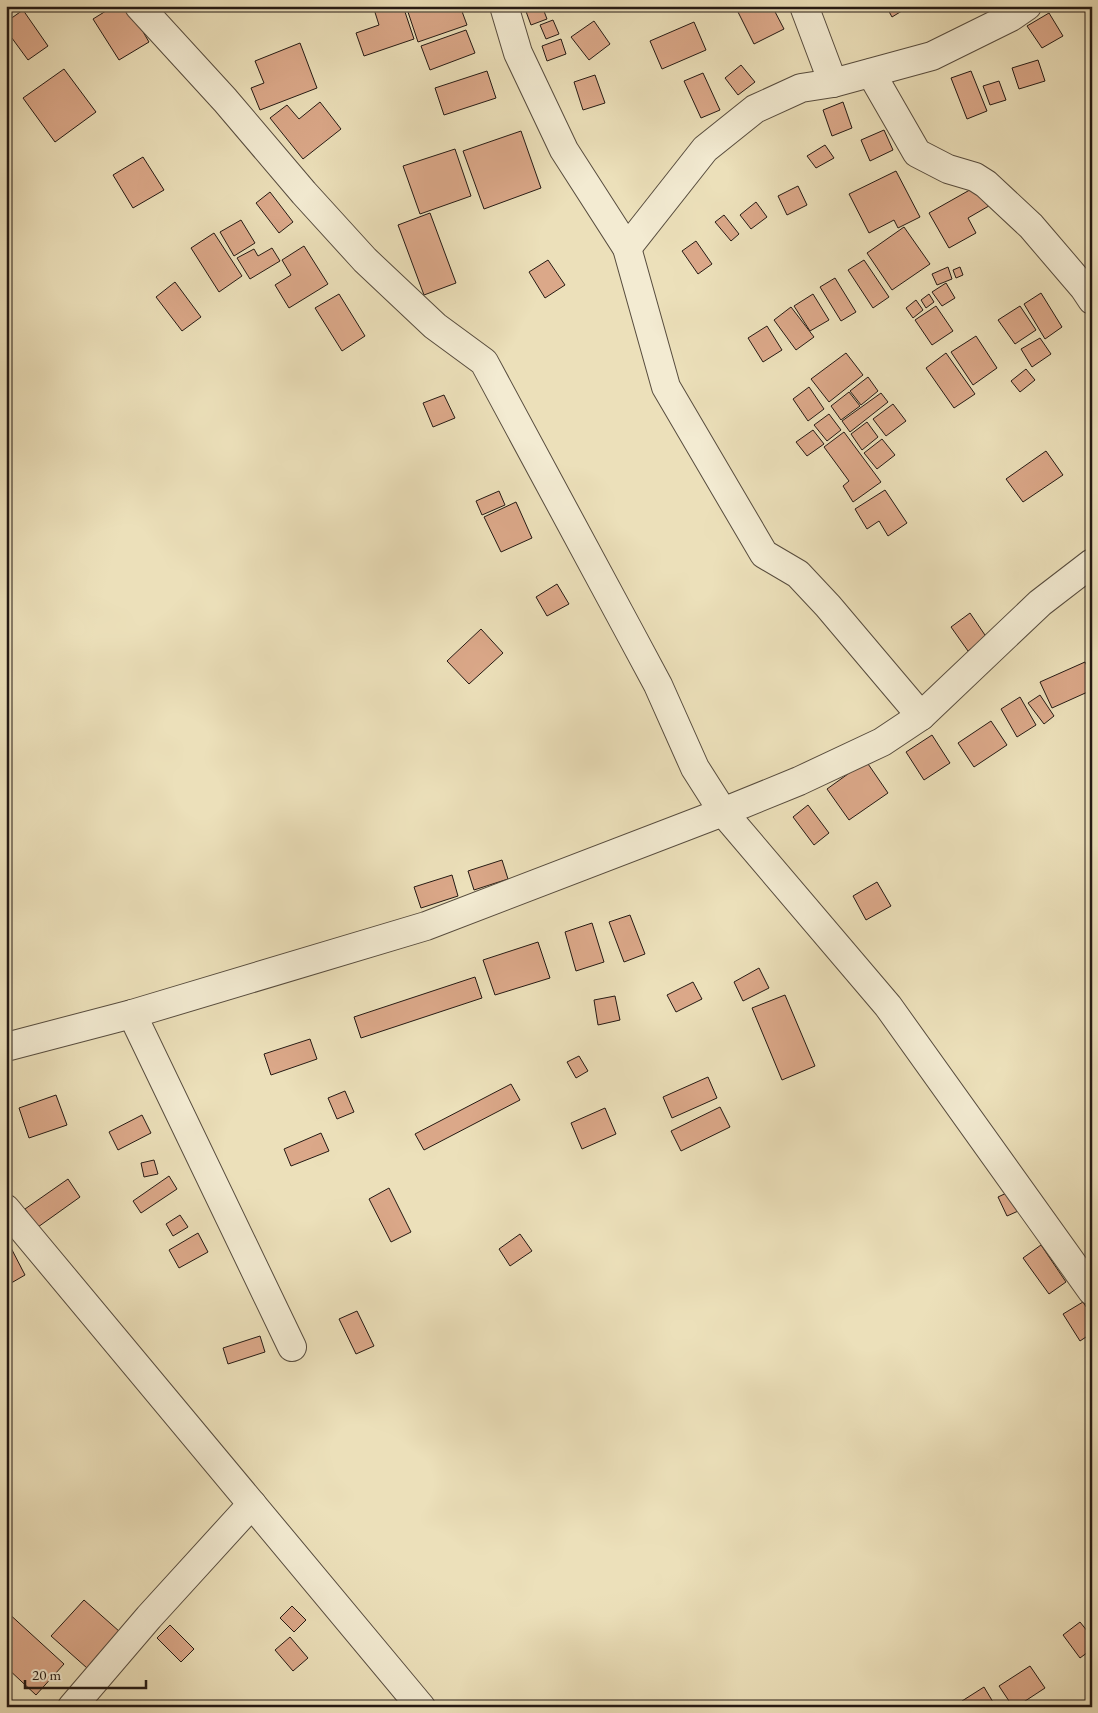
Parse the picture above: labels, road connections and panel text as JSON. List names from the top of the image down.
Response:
{
  "scale_bar": "20 m"
}
